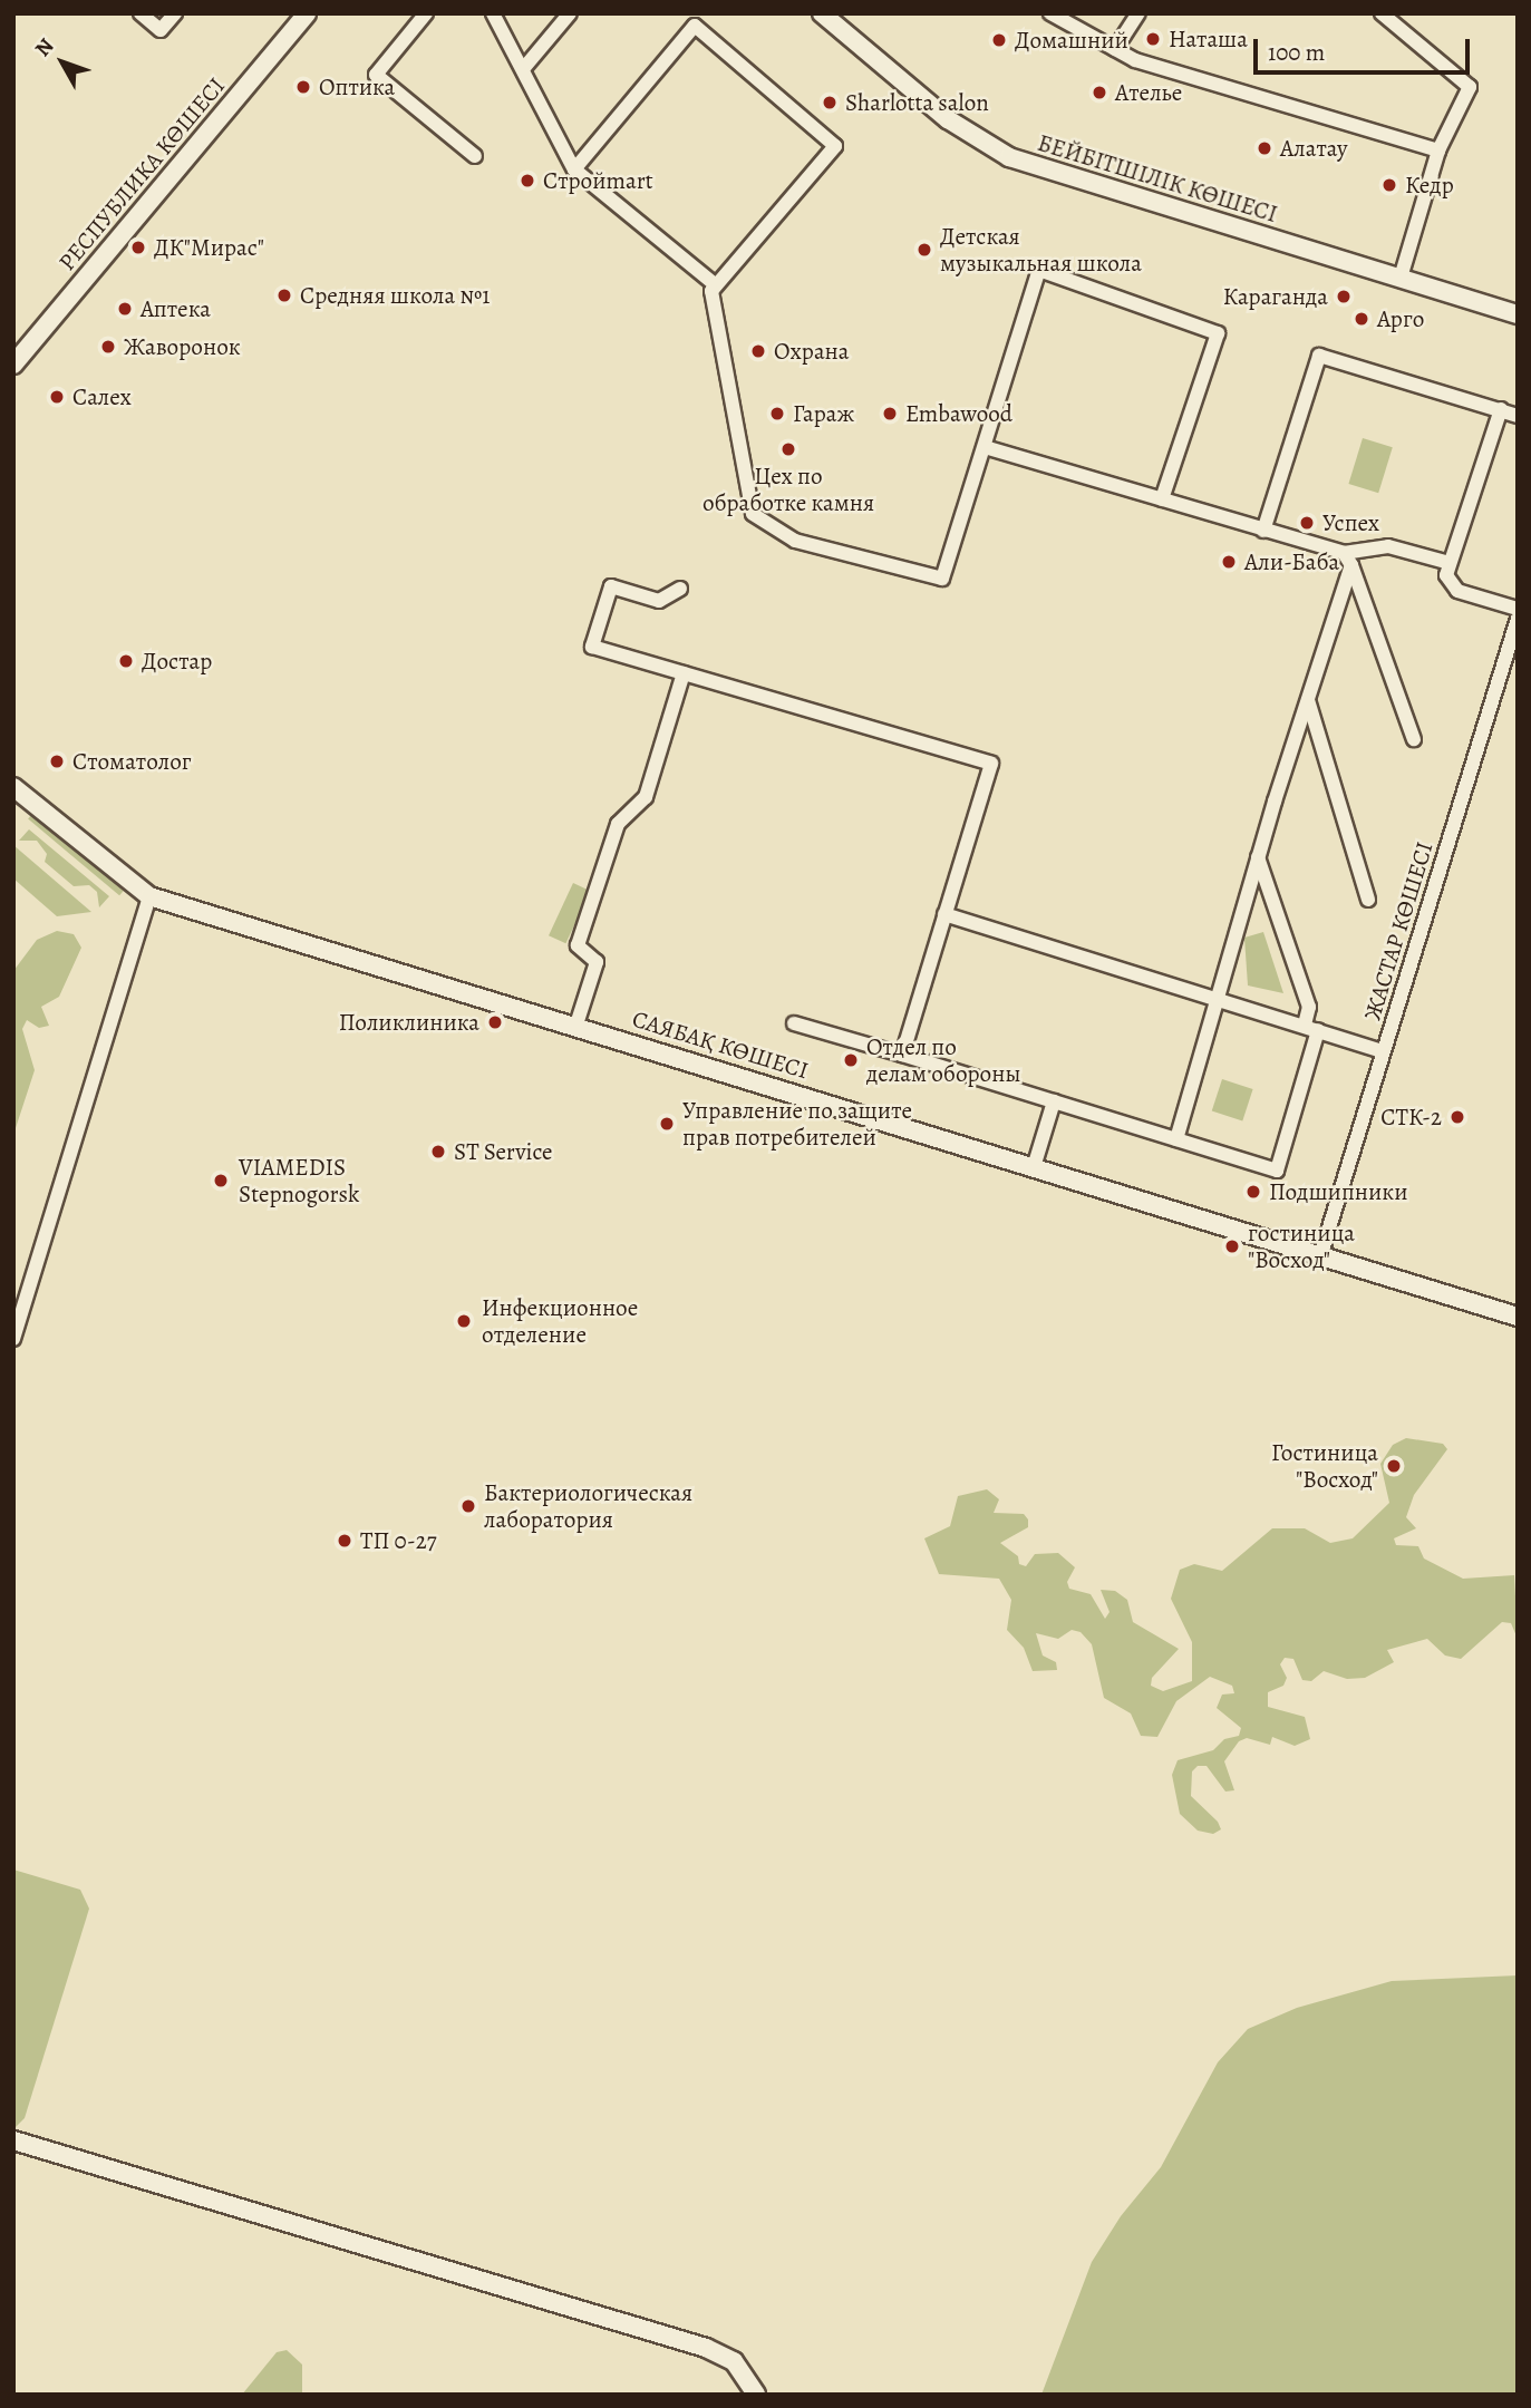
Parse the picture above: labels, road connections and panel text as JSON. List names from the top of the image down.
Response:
{
  "streets": {
    "street": [
      "РЕСПУБЛИКА КӨШЕСІ",
      "БЕЙБІТШІЛІК КӨШЕСІ",
      "ЖАСТАР КӨШЕСІ",
      "САЯБАҚ КӨШЕСІ"
    ]
  },
  "crossings": [
    ["ЖАСТАР КӨШЕСІ", "САЯБАҚ КӨШЕСІ"]
  ],
  "places": [
    "Наташа",
    "Домашний",
    "Оптика",
    "Ателье",
    "Sharlotta salon",
    "Алатау",
    "Стройmart",
    "Кедр",
    "ДК\"Мирас\"",
    "Детская музыкальная школа",
    "Средняя школа №1",
    "Караганда",
    "Аптека",
    "Арго",
    "Жаворонок",
    "Охрана",
    "Салех",
    "Гараж",
    "Embawood",
    "Цех по обработке камня",
    "Успех",
    "Али-Баба",
    "Достар",
    "Стоматолог",
    "Поликлиника",
    "Отдел по делам обороны",
    "СТК-2",
    "Управление по защите прав потребителей",
    "ST Service",
    "VIAMEDIS Stepnogorsk",
    "Подшипники",
    "гостиница \"Восход\"",
    "Инфекционное отделение",
    "Гостиница \"Восход\"",
    "Бактериологическая лаборатория",
    "ТП 0-27"
  ],
  "scale_bar": "100 m",
  "north": "top left"
}
